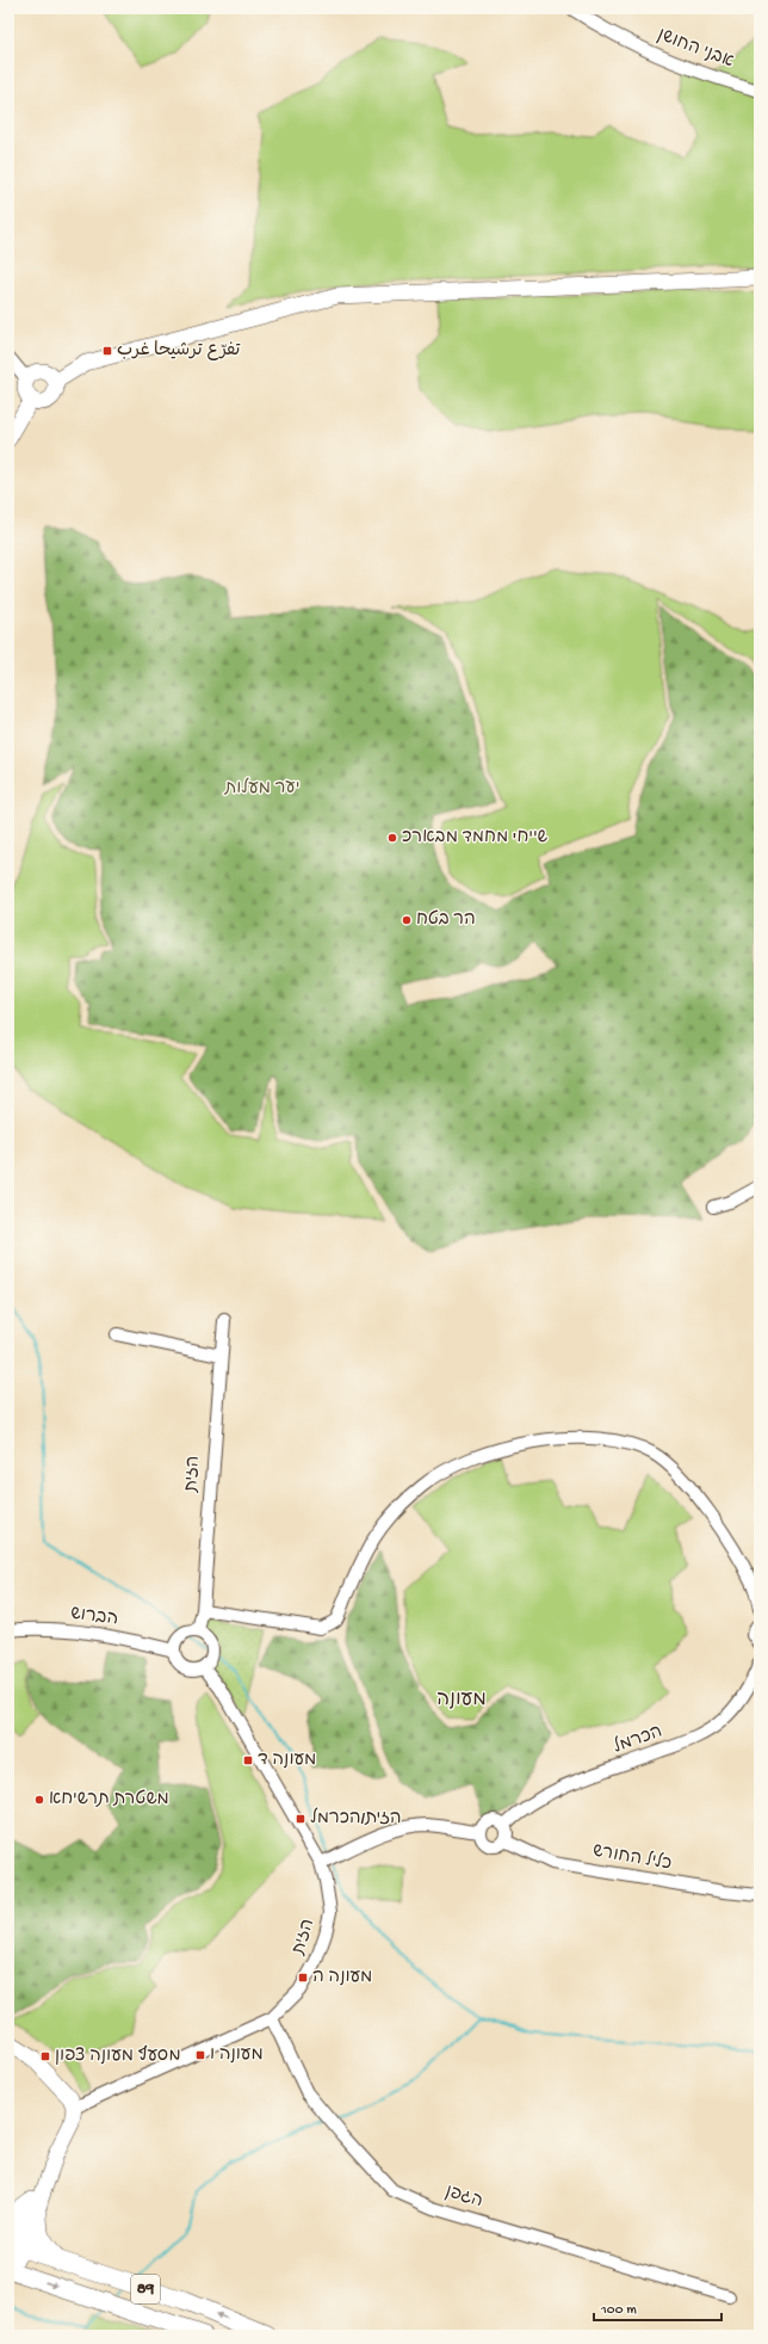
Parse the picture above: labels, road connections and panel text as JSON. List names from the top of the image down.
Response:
{
  "streets": {
    "highway": ["89"],
    "street": [
      "אבני החושן",
      "הזית",
      "הברוש",
      "הכרמל",
      "כליל החורש",
      "הגפן"
    ]
  },
  "crossings": [
    ["הזית", "הברוש"],
    ["הזית", "הגפן"],
    ["הכרמל", "כליל החורש"]
  ],
  "districts": ["מעונה"],
  "parks": ["יער מעלות"],
  "places": {
    "transit": [
      "تفرّع ترشيحا غرب",
      "מעונה ד",
      "הזית/הכרמל",
      "מעונה ה",
      "מעונה ו",
      "מסעף מעונה צפון"
    ],
    "other": ["שייח' מחמד מבארכ", "הר בטח", "משטרת תרשיחא"]
  },
  "scale_bar": "100 m"
}
